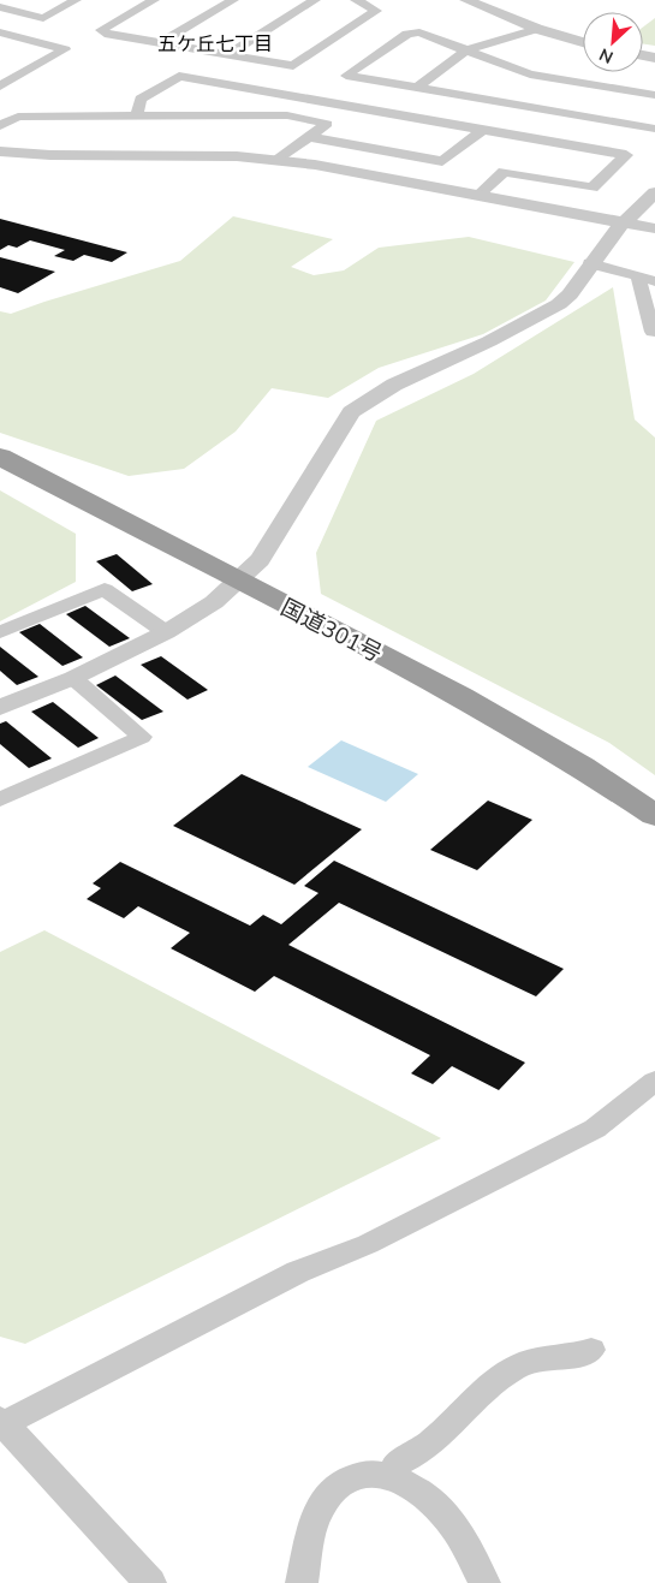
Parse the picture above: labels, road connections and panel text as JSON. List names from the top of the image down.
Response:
{
  "streets": {
    "highway": ["国道301号"]
  },
  "districts": ["五ケ丘七丁目"],
  "north": "bottom left"
}
